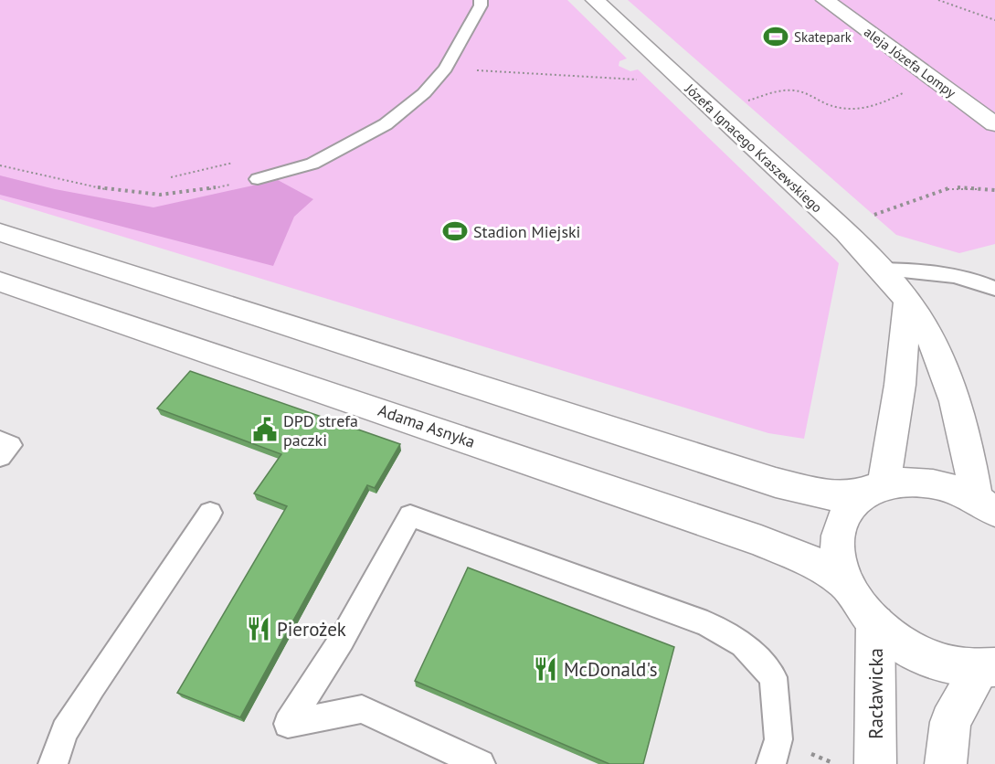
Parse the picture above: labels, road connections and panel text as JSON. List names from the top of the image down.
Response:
{
  "streets": {
    "main road": [
      "aleja Józefa Lompy",
      "Józefa Ignacego Kraszewskiego",
      "Adama Asnyka",
      "Racławicka"
    ]
  },
  "places": {
    "sports": ["Skatepark", "Stadion Miejski"],
    "public building": ["DPD strefa paczki"],
    "restaurant": ["Pierożek", "McDonald's"]
  }
}
